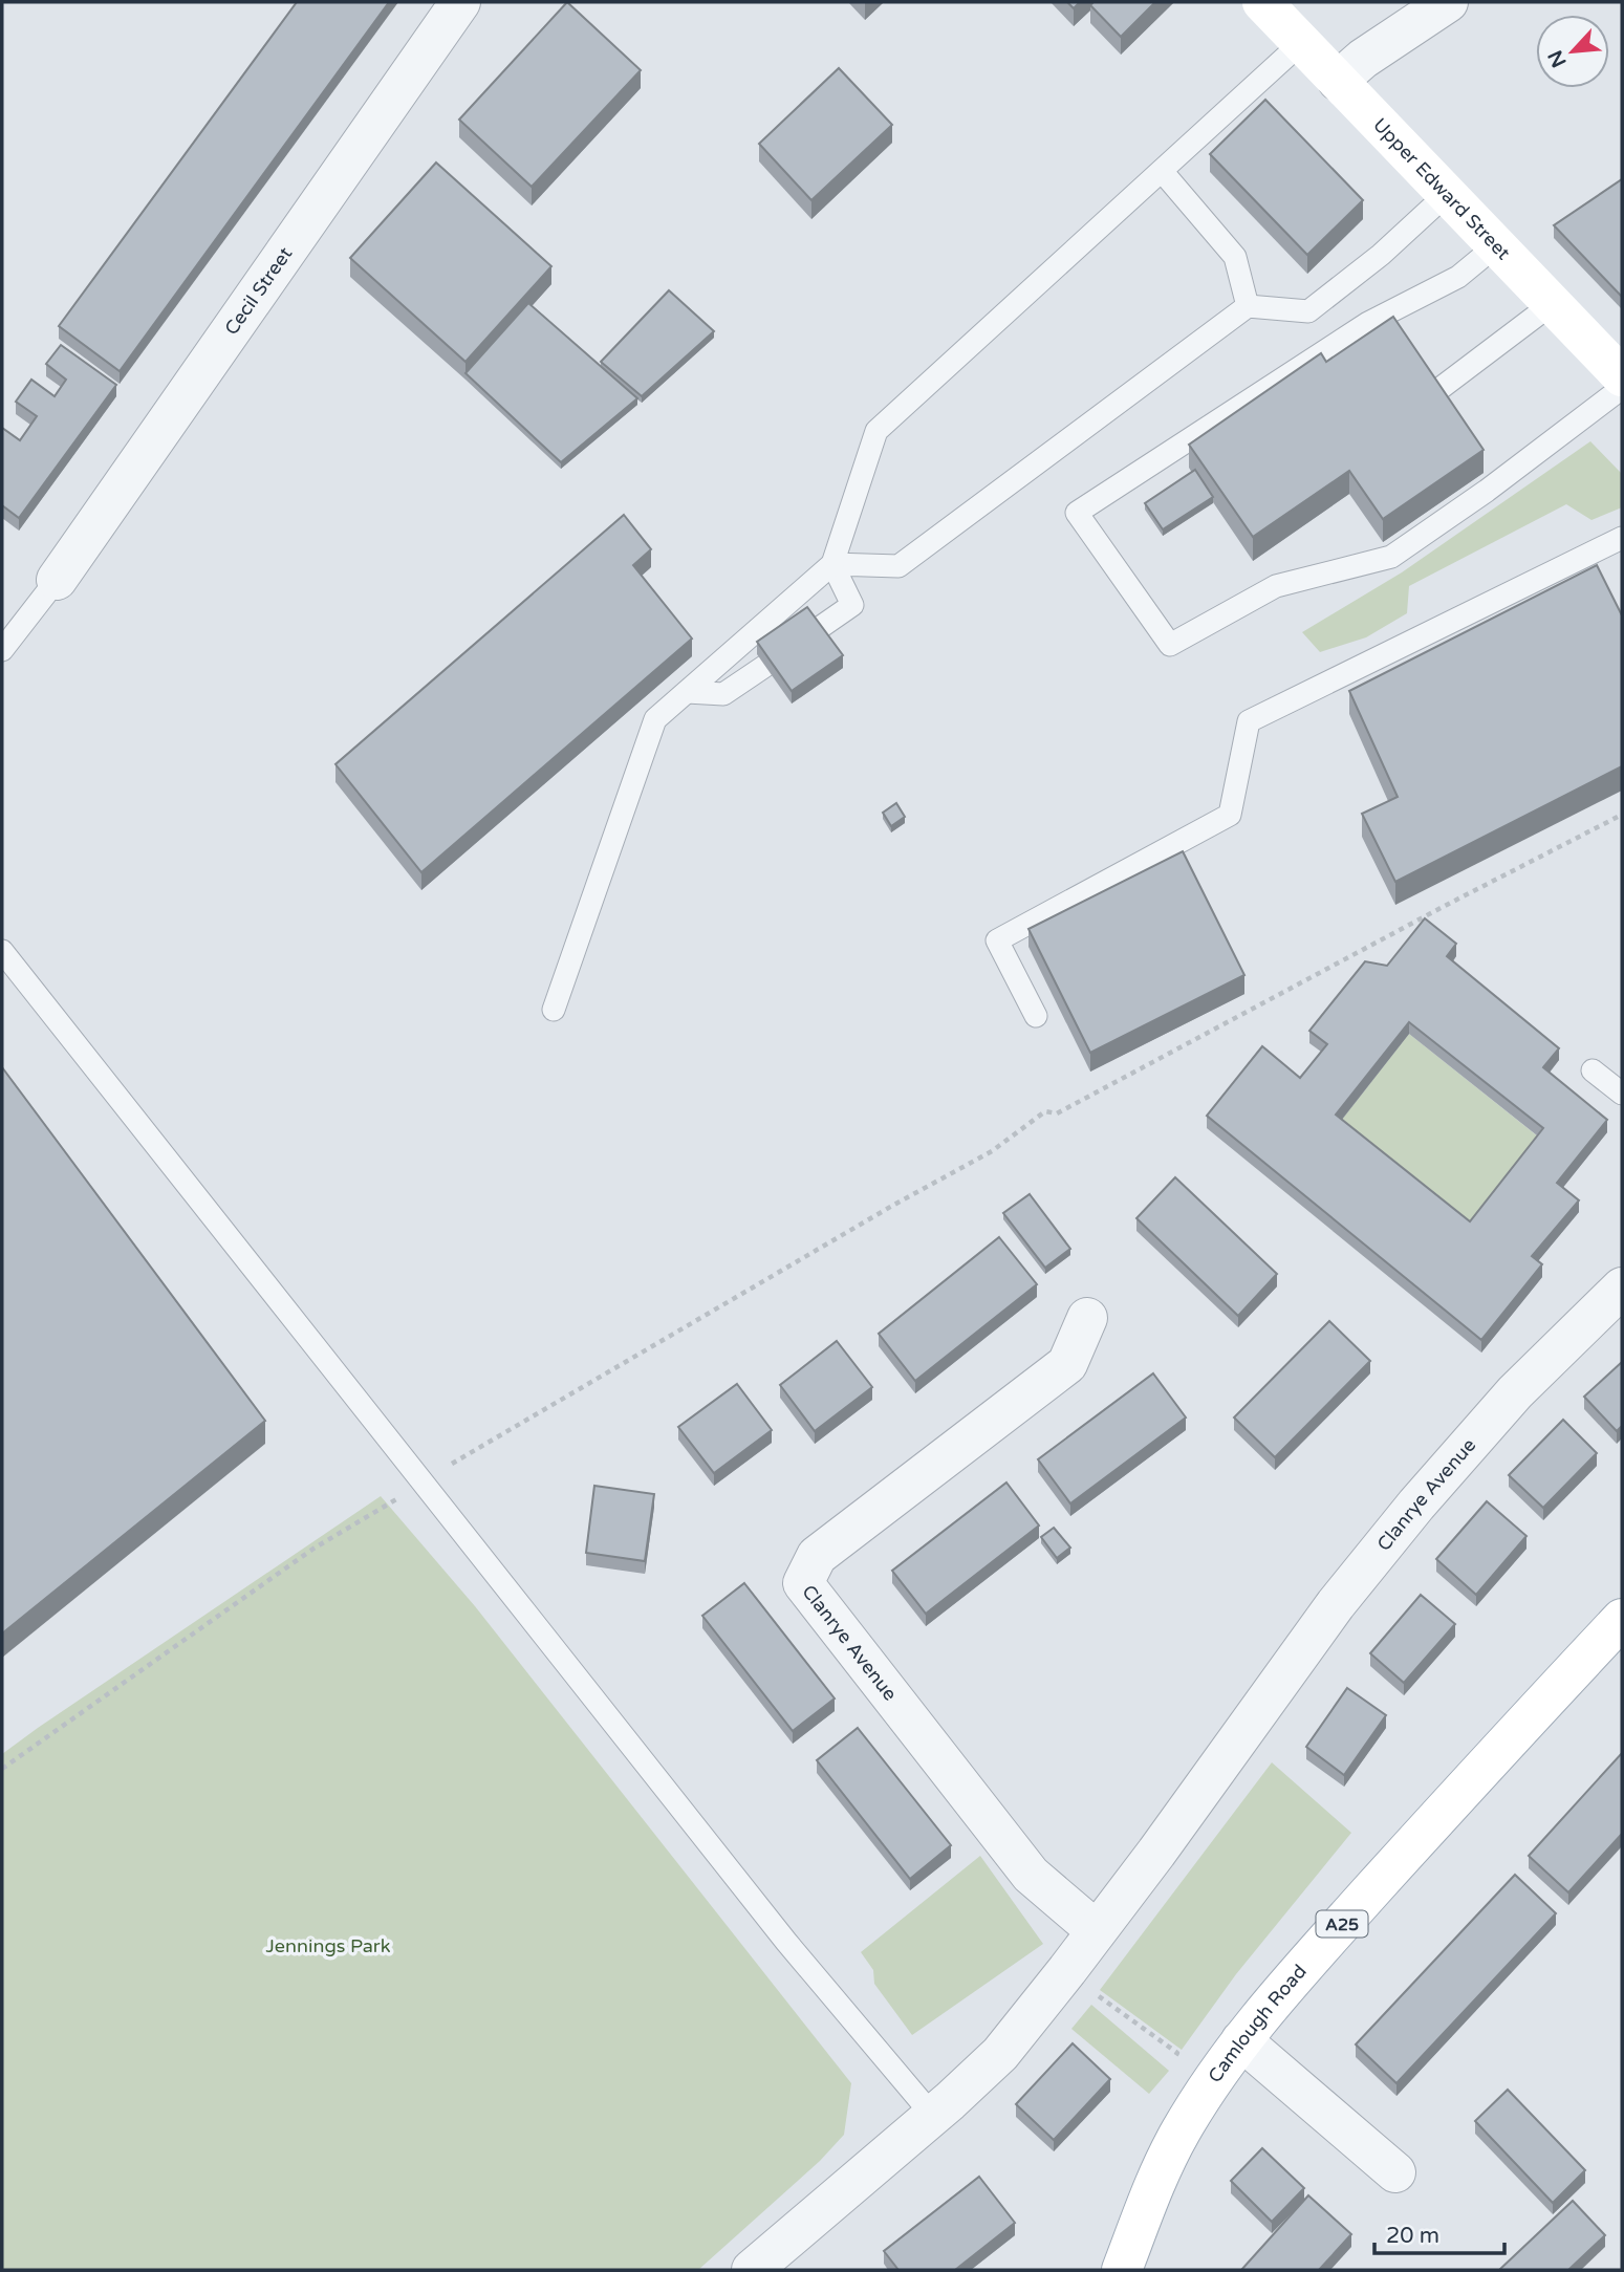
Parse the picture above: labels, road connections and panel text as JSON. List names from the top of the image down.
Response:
{
  "streets": {
    "main road": ["Upper Edward Street", "A25", "Camlough Road"],
    "street": ["Cecil Street", "Clanrye Avenue"]
  },
  "parks": ["Jennings Park"],
  "scale_bar": "20 m",
  "north": "bottom left"
}
